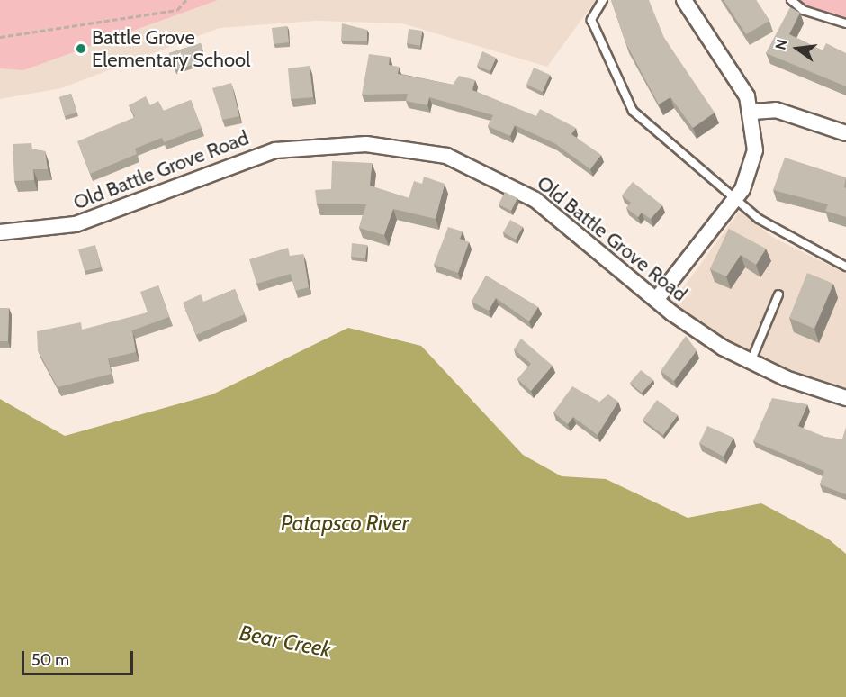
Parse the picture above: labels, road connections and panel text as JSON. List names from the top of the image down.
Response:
{
  "streets": {
    "street": ["Old Battle Grove Road"]
  },
  "water": ["Patapsco River", "Bear Creek"],
  "places": ["Battle Grove Elementary School"],
  "scale_bar": "50 m",
  "north": "left"
}
